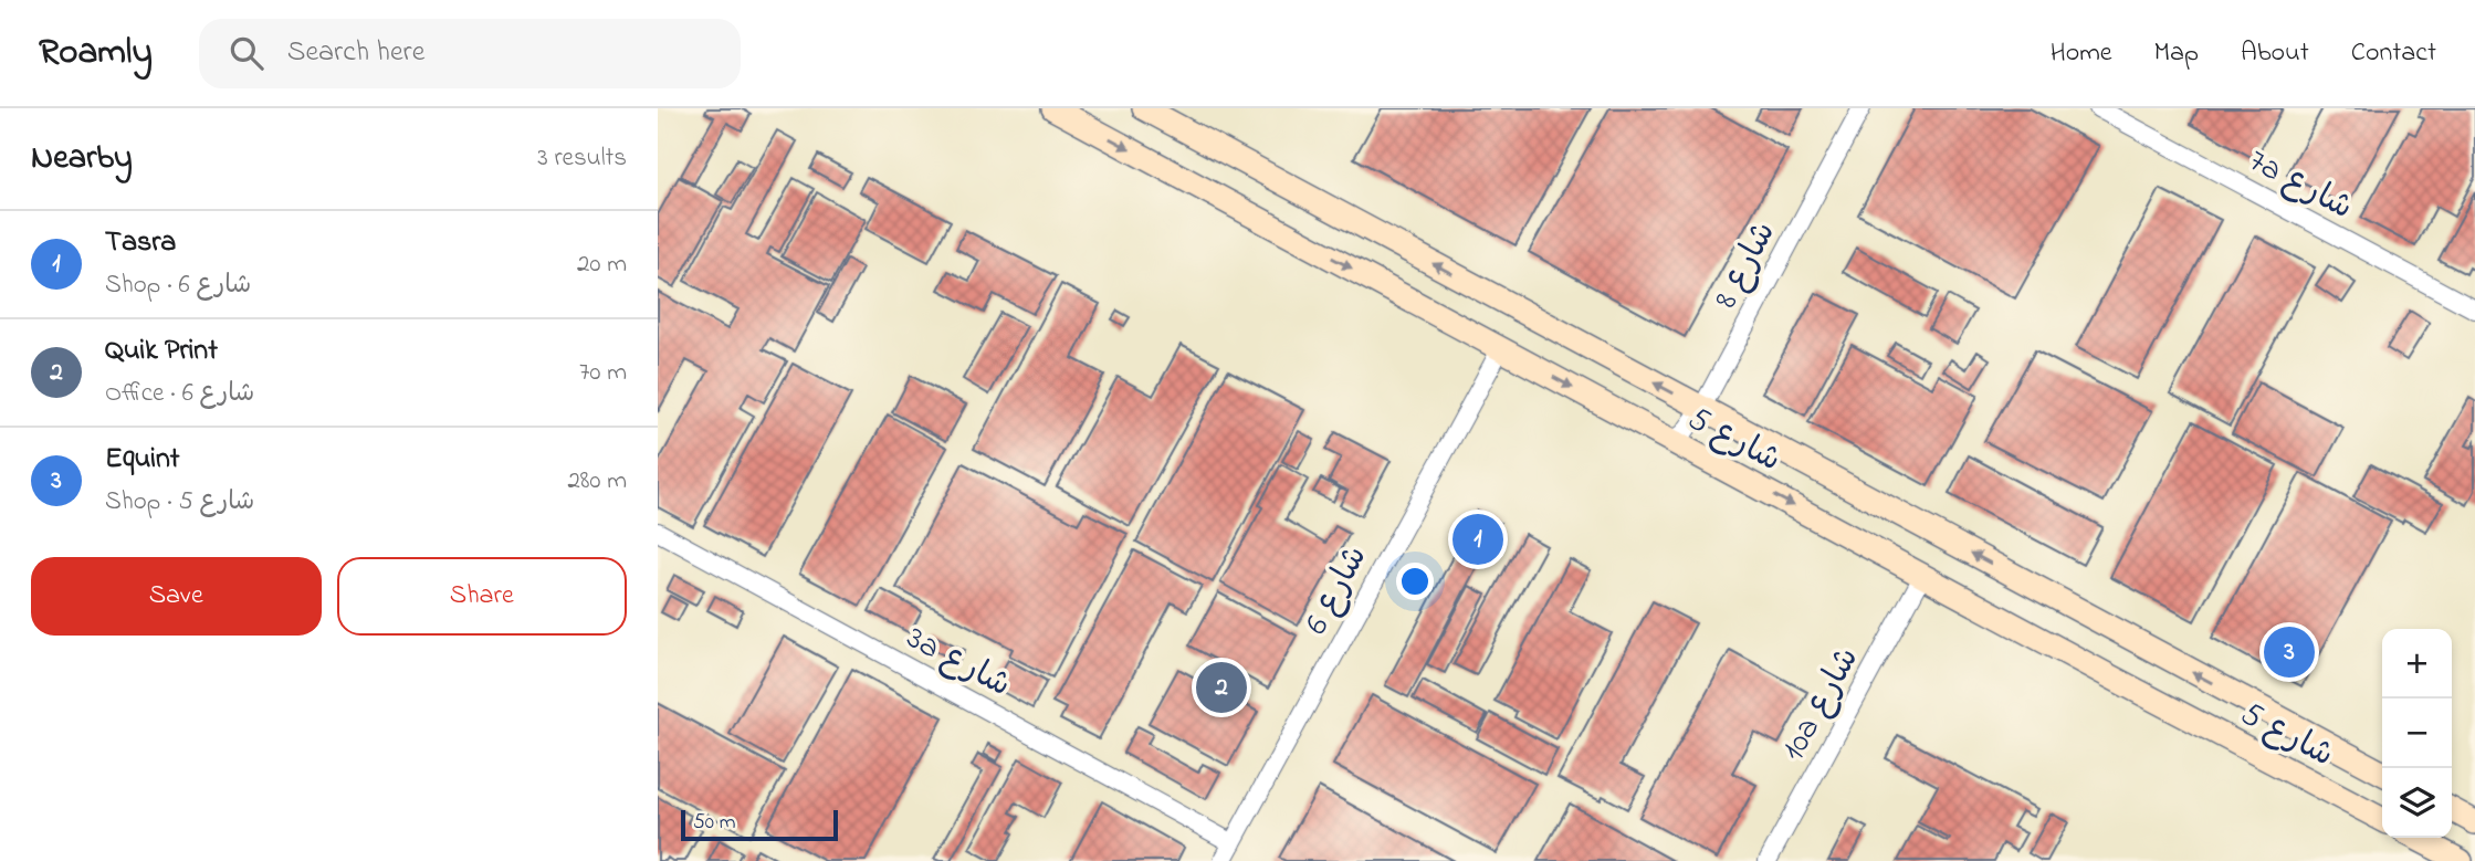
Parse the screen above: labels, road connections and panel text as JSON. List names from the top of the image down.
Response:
{
  "streets": {
    "street": [
      "7a شارع",
      "شارع 8",
      "شارع 5",
      "شارع 6",
      "3a شارع",
      "10a شارع"
    ]
  },
  "crossings": [
    ["شارع 8", "شارع 5"],
    ["شارع 5", "شارع 6"],
    ["شارع 5", "10a شارع"],
    ["شارع 6", "3a شارع"]
  ],
  "scale_bar": "50 m",
  "page": {
    "header": "Roamly",
    "search": "Search here",
    "nav": [
      "Home",
      "Map",
      "About",
      "Contact"
    ],
    "heading": ["Nearby", "3 results"],
    "list": [
      {
        "mark": "1",
        "name": "Tasra",
        "note": "Shop · شارع 6",
        "value": "20 m"
      },
      {
        "mark": "2",
        "name": "Quik Print",
        "note": "Office · شارع 6",
        "value": "70 m"
      },
      {
        "mark": "3",
        "name": "Equint",
        "note": "Shop · شارع 5",
        "value": "280 m"
      }
    ],
    "pins": ["1", "3", "2"],
    "buttons": ["Save", "Share"],
    "map_buttons": ["+", "−"],
    "scale": "50 m"
  }
}
